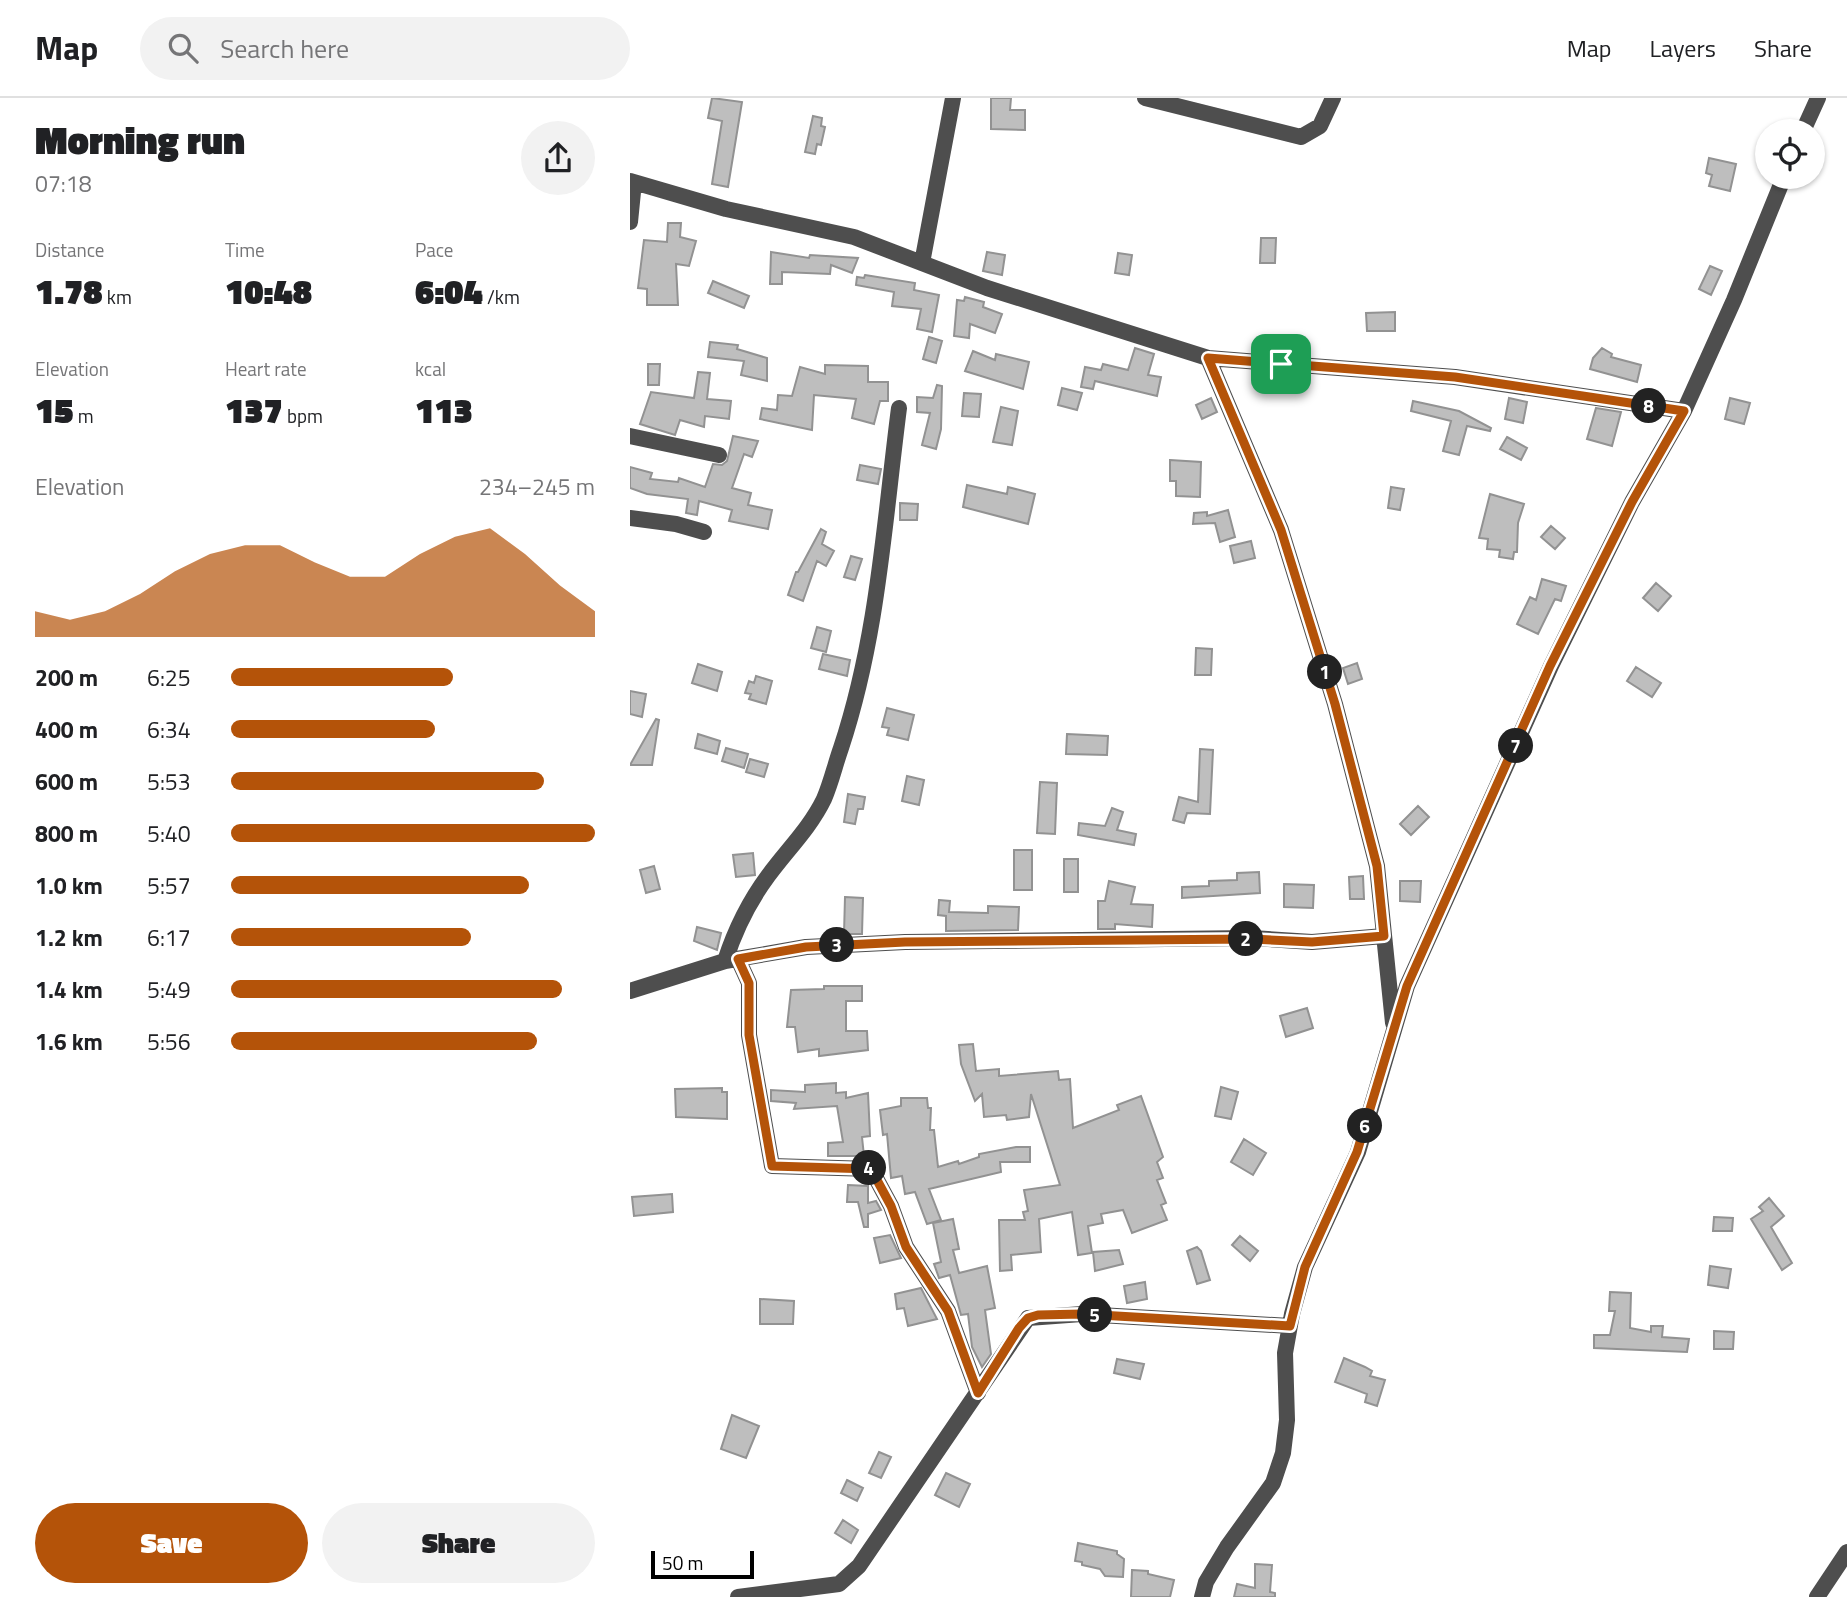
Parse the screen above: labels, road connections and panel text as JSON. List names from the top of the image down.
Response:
{
  "scale_bar": "50 m",
  "page": {
    "header": "Map",
    "search": "Search here",
    "nav": ["Map", "Layers", "Share"],
    "heading": ["Morning run", "07:18"],
    "stats": [
      ["Distance", "1.78 km"],
      ["Time", "10:48"],
      ["Pace", "6:04 /km"],
      ["Elevation", "15 m"],
      ["Heart rate", "137 bpm"],
      ["kcal", "113"]
    ],
    "pins": [
      "8",
      "1",
      "7",
      "2",
      "3",
      "6",
      "4",
      "5"
    ],
    "chart": ["Elevation", "234–245 m"],
    "list": [
      {
        "name": "200 m",
        "note": "6:25"
      },
      {
        "name": "400 m",
        "note": "6:34"
      },
      {
        "name": "600 m",
        "note": "5:53"
      },
      {
        "name": "800 m",
        "note": "5:40"
      },
      {
        "name": "1.0 km",
        "note": "5:57"
      },
      {
        "name": "1.2 km",
        "note": "6:17"
      },
      {
        "name": "1.4 km",
        "note": "5:49"
      },
      {
        "name": "1.6 km",
        "note": "5:56"
      }
    ],
    "buttons": ["Save", "Share"],
    "scale": "50 m"
  }
}
